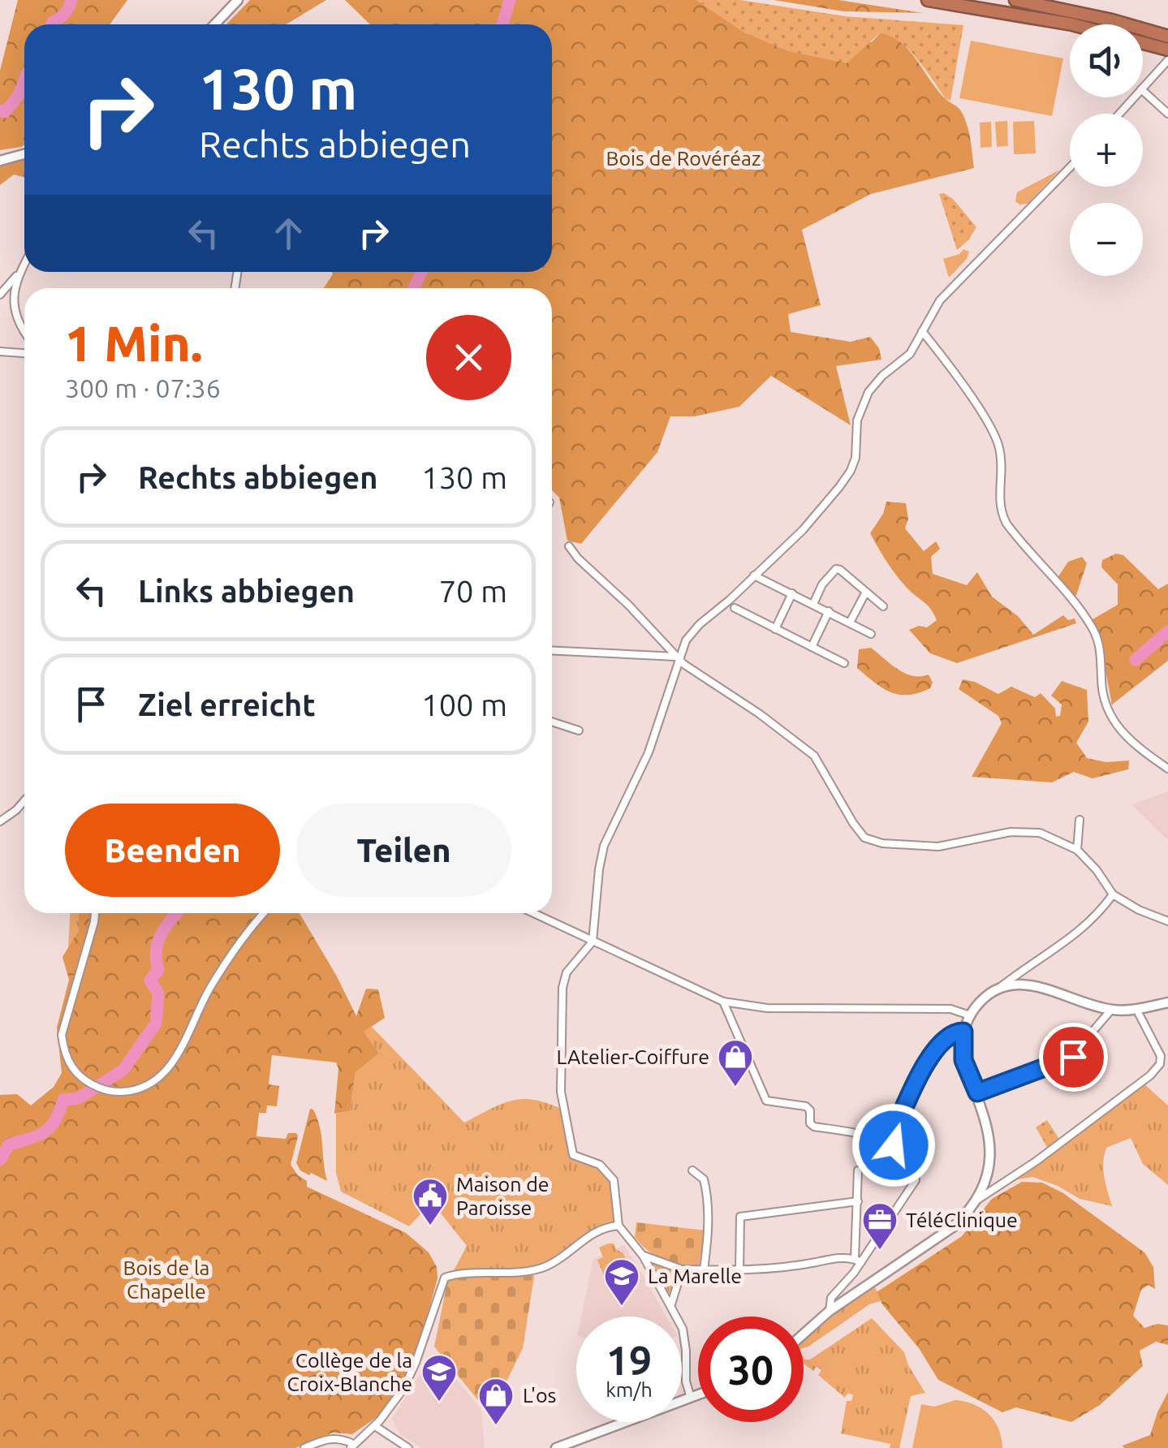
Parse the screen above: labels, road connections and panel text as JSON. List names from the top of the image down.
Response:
{
  "parks": ["Bois de Rovéréaz", "Bois de la Chapelle"],
  "places": {
    "shop": ["LAtelier-Coiffure", "L'os"],
    "public building": ["Maison de Paroisse"],
    "office": ["TéléClinique"],
    "school or university": ["La Marelle", "Collège de la Croix-Blanche"]
  },
  "page": {
    "map_buttons": ["+", "−"],
    "turn": ["130 m", "Rechts abbiegen"],
    "heading": ["1 Min.", "300 m · 07:36"],
    "list": [
      {
        "name": "Rechts abbiegen",
        "value": "130 m"
      },
      {
        "name": "Links abbiegen",
        "value": "70 m"
      },
      {
        "name": "Ziel erreicht",
        "value": "100 m"
      }
    ],
    "buttons": ["Beenden", "Teilen"],
    "speed": "19 km/h",
    "limit": "30"
  }
}
